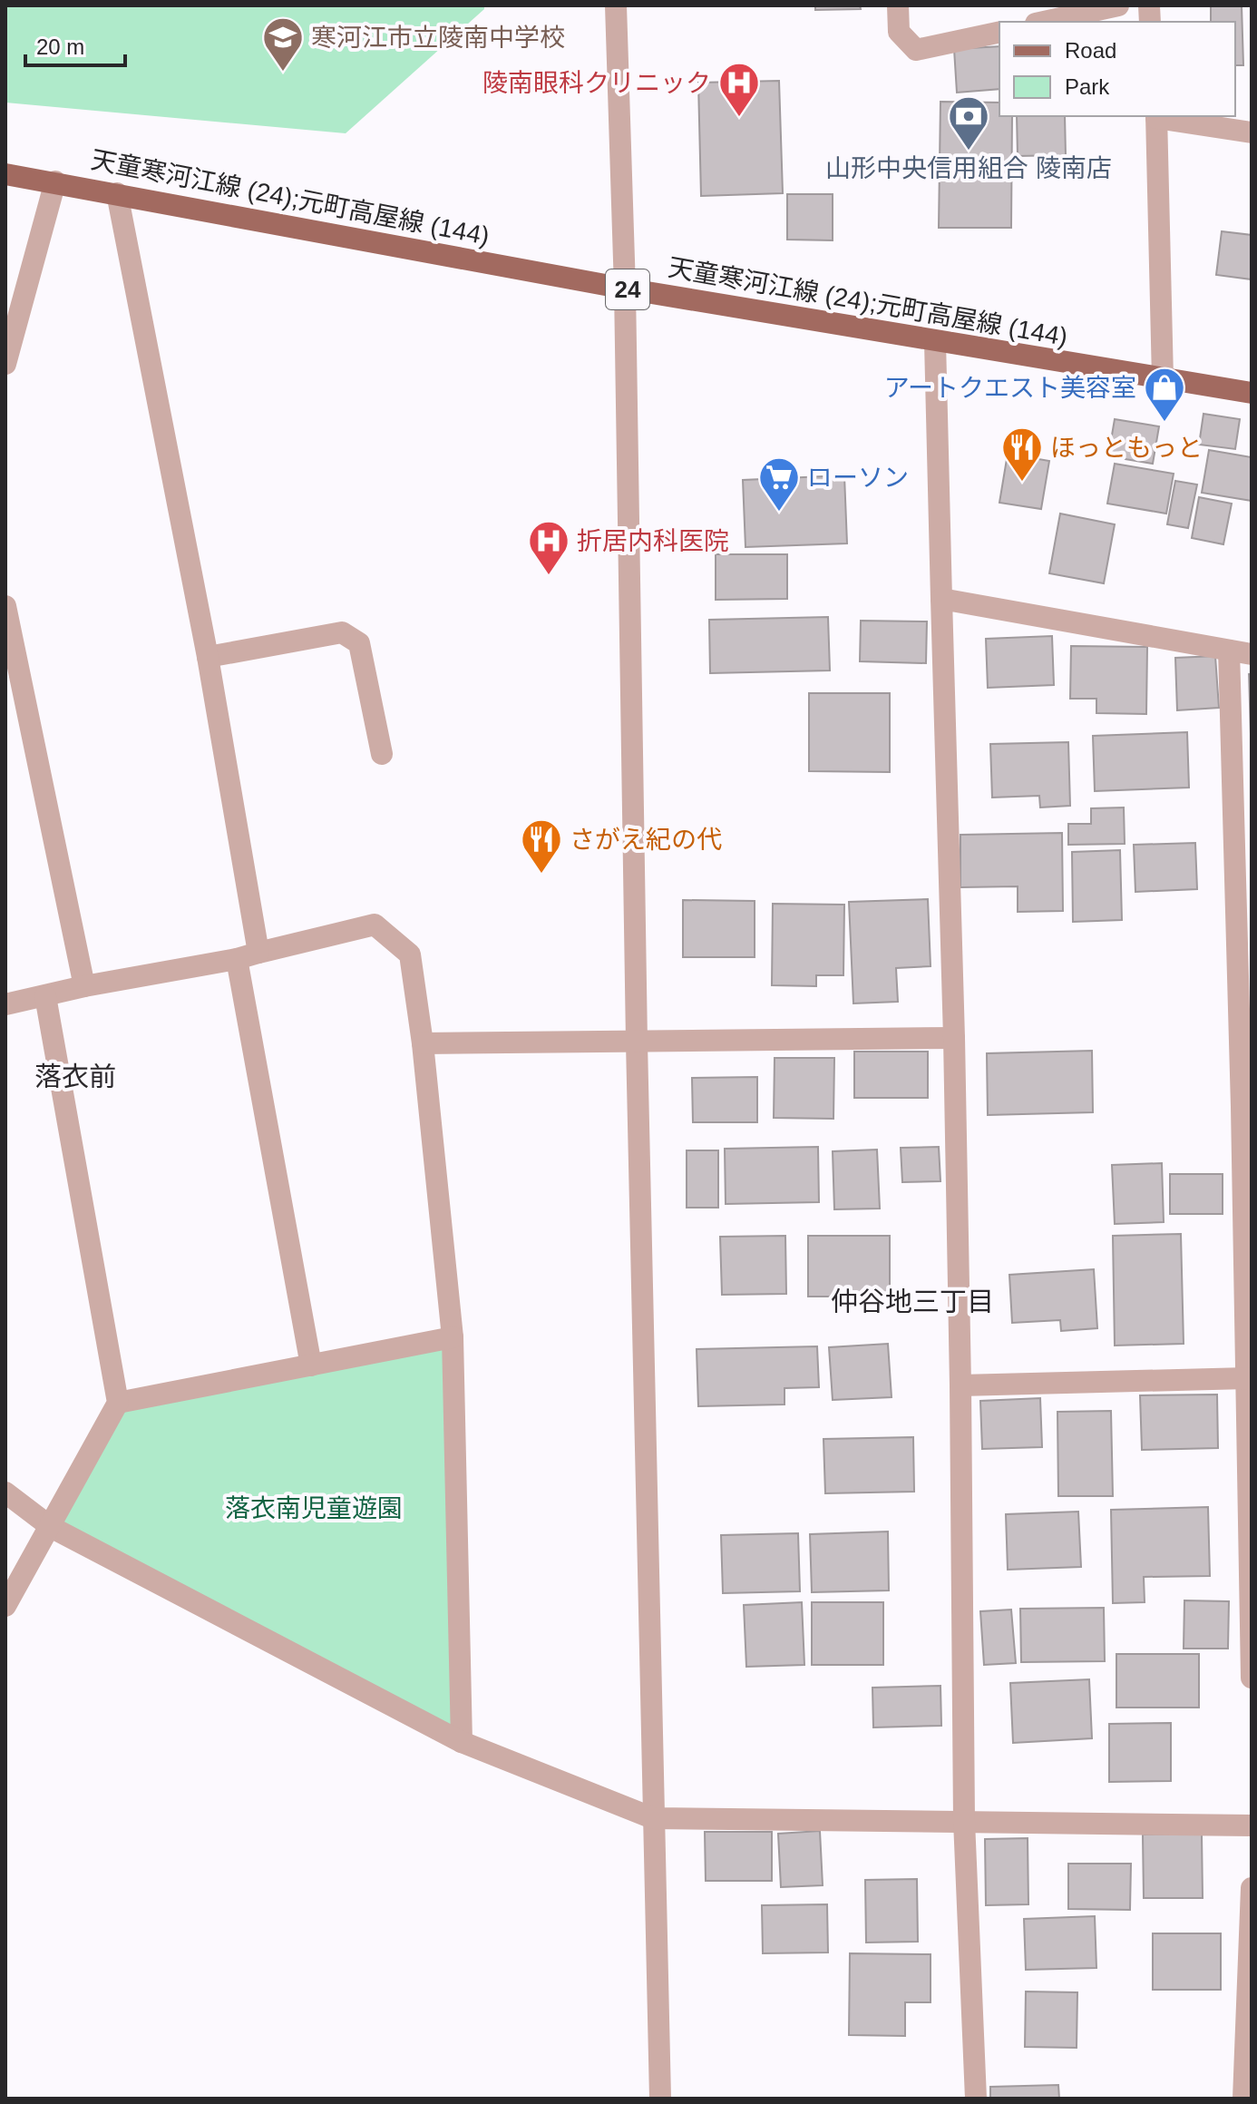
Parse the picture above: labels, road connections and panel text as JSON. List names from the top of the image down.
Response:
{
  "streets": {
    "main road": ["天童寒河江線 (24);元町高屋線 (144)", "24"]
  },
  "districts": ["落衣前", "仲谷地三丁目"],
  "parks": ["落衣南児童遊園"],
  "places": {
    "school or university": ["寒河江市立陵南中学校"],
    "hospital": ["陵南眼科クリニック", "折居内科医院"],
    "bank": ["山形中央信用組合 陵南店"],
    "shop": ["アートクエスト美容室"],
    "restaurant": ["ほっともっと", "さがえ紀の代"],
    "supermarket": ["ローソン"]
  },
  "legend": ["Road", "Park"],
  "scale_bar": "20 m"
}
